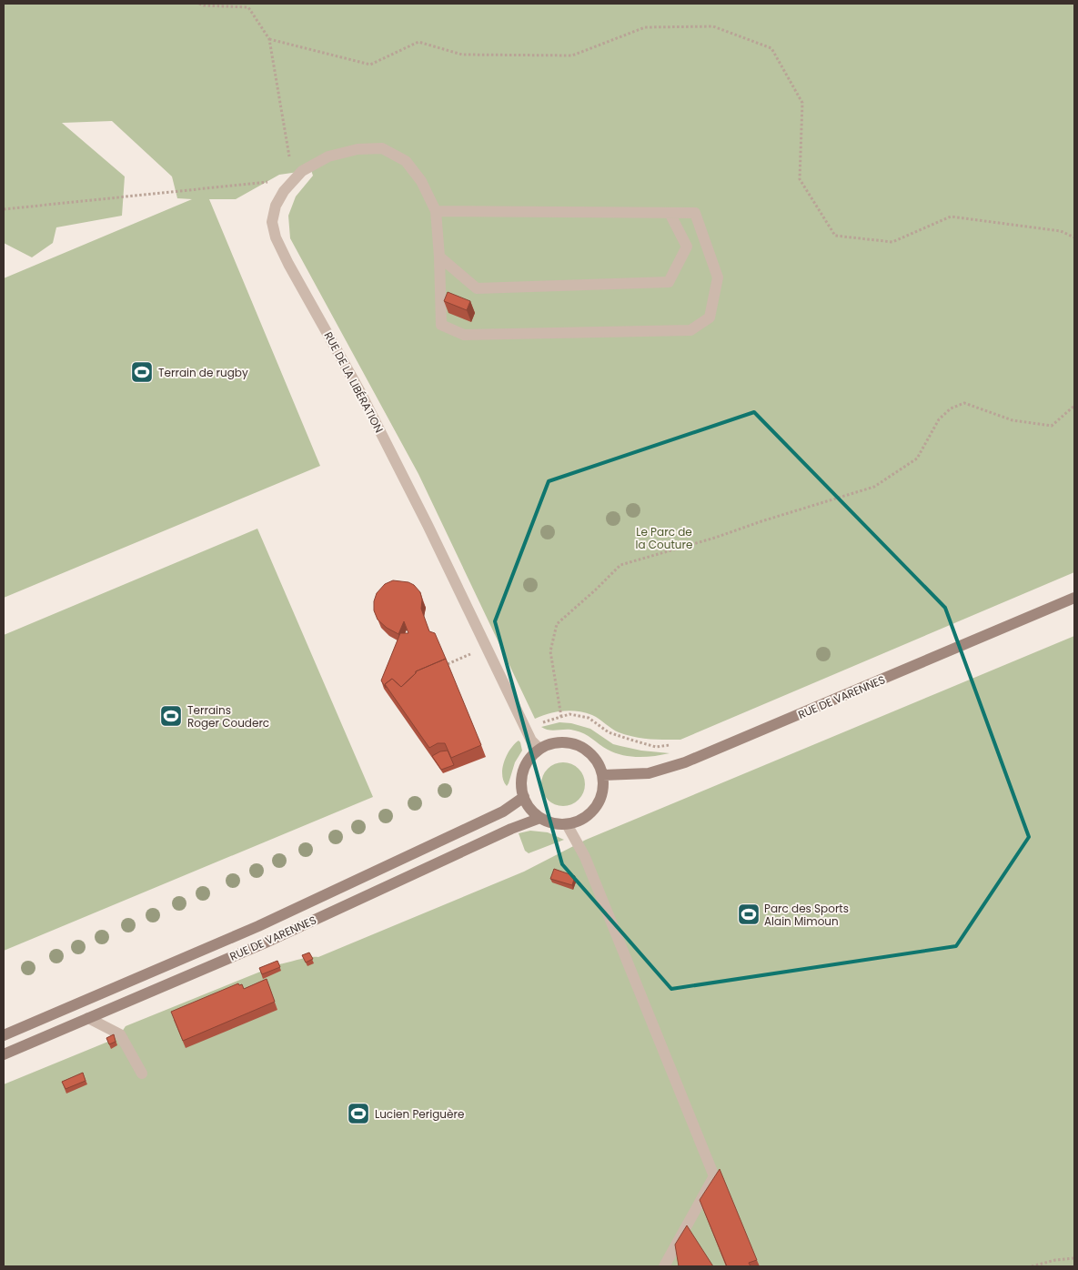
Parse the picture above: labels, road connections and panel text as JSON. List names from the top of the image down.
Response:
{
  "streets": {
    "street": ["RUE DE VARENNES"],
    "lane": ["RUE DE LA LIBÉRATION"]
  },
  "crossings": [
    ["RUE DE LA LIBÉRATION", "RUE DE VARENNES"]
  ],
  "parks": ["Le Parc de la Couture"],
  "places": {
    "sports": [
      "Terrain de rugby",
      "Terrains Roger Couderc",
      "Parc des Sports Alain Mimoun",
      "Lucien Periguère"
    ]
  }
}
